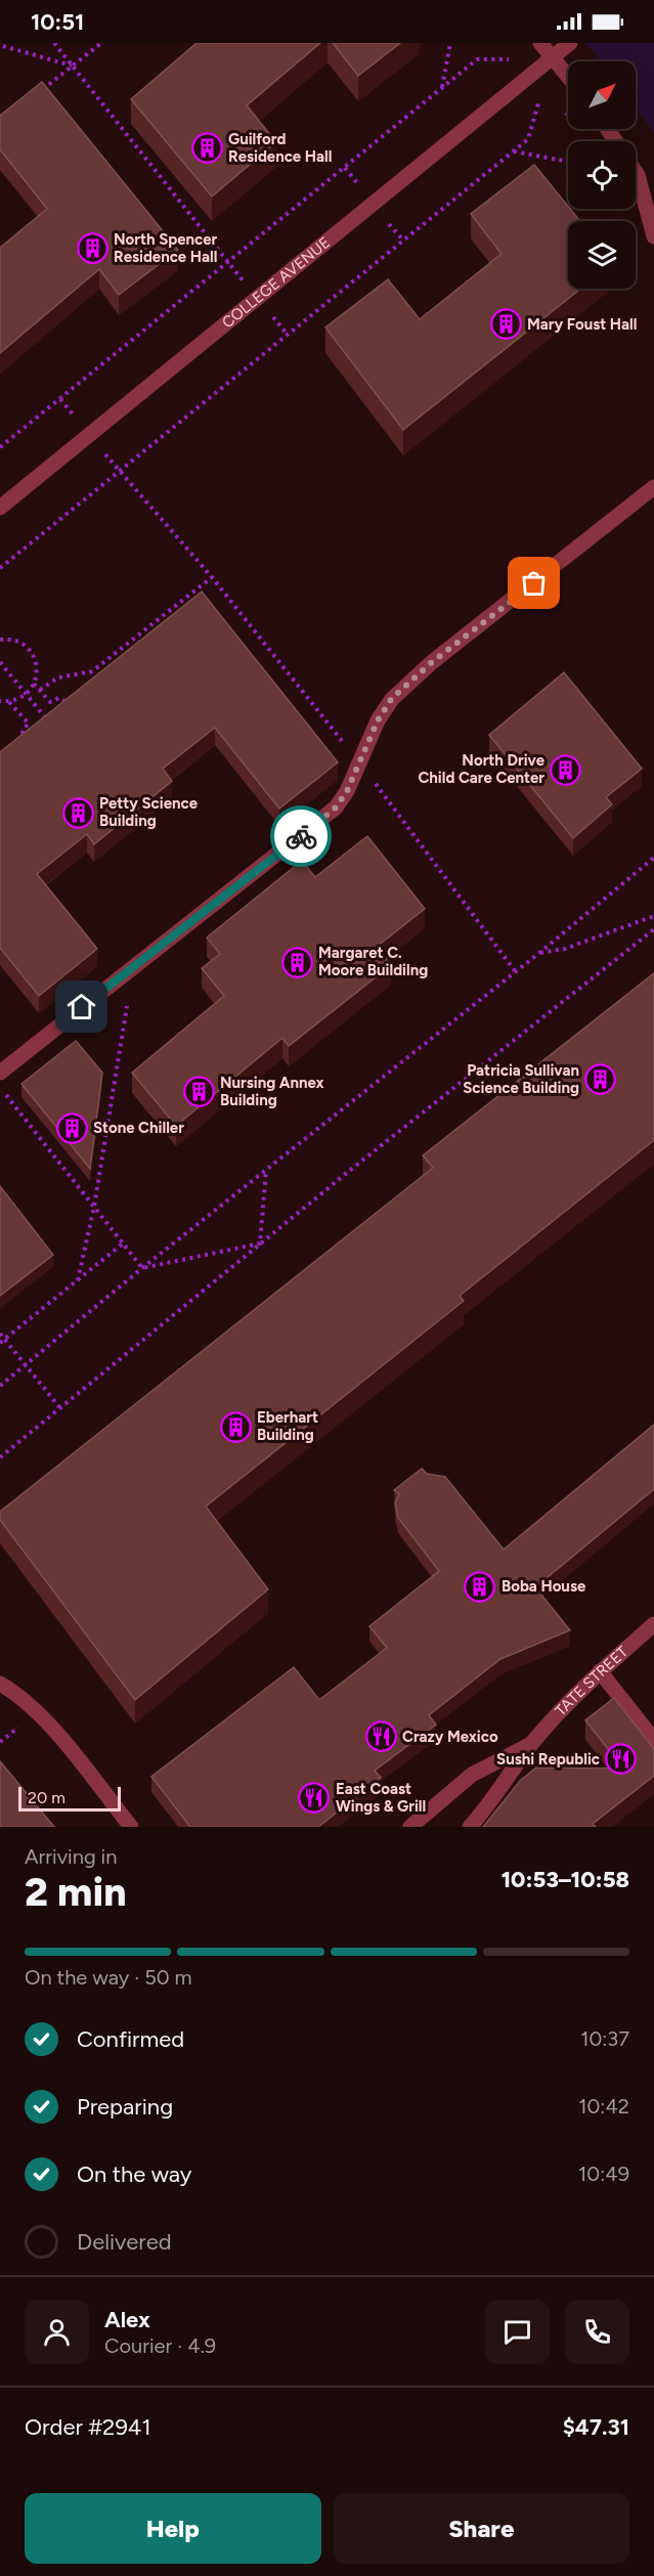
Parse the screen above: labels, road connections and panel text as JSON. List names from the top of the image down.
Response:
{
  "streets": {
    "street": ["COLLEGE AVENUE", "TATE STREET"]
  },
  "places": {
    "building": [
      "Guilford Residence Hall",
      "North Spencer Residence Hall",
      "Mary Foust Hall",
      "North Drive Child Care Center",
      "Petty Science Building",
      "Margaret C. Moore Buildilng",
      "Patricia Sullivan Science Building",
      "Nursing Annex Building",
      "Stone Chiller",
      "Eberhart Building",
      "Boba House"
    ],
    "restaurant": ["Crazy Mexico", "Sushi Republic", "East Coast Wings & Grill"]
  },
  "scale_bar": "20 m",
  "north": "top right",
  "page": {
    "status": "10:51",
    "scale": "20 m",
    "heading": ["2 min", "Arriving in", "10:53–10:58"],
    "panel": [
      "Alex",
      "Courier · 4.9",
      "Order #2941",
      "$47.31"
    ],
    "bar": "On the way · 50 m",
    "list": [
      ["Confirmed", "10:37"],
      ["Preparing", "10:42"],
      ["On the way", "10:49"],
      "Delivered"
    ],
    "buttons": ["Help", "Share"]
  }
}
